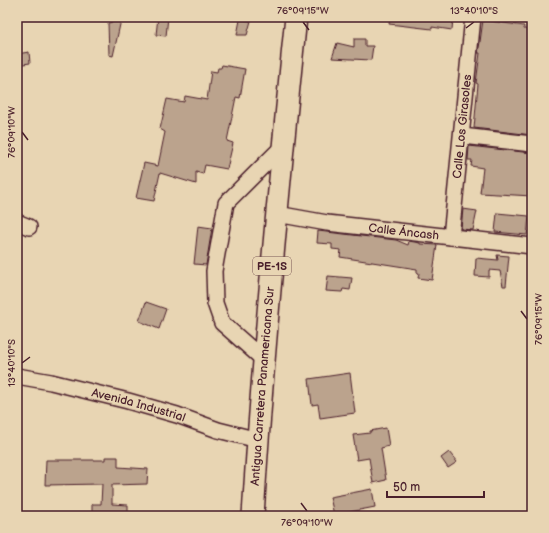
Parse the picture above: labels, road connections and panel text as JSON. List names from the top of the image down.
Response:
{
  "streets": {
    "highway": ["PE-1S", "Antigua Carretera Panamericana Sur"],
    "street": ["Calle Los Girasoles", "Calle Áncash", "Avenida Industrial"]
  },
  "crossings": [
    ["Calle Los Girasoles", "Calle Áncash"],
    ["Calle Áncash", "Antigua Carretera Panamericana Sur"],
    ["Antigua Carretera Panamericana Sur", "Avenida Industrial"]
  ],
  "scale_bar": "50 m",
  "coordinates": ["76°09'15\"W", "13°40'10\"S", "76°09'10\"W"]
}
